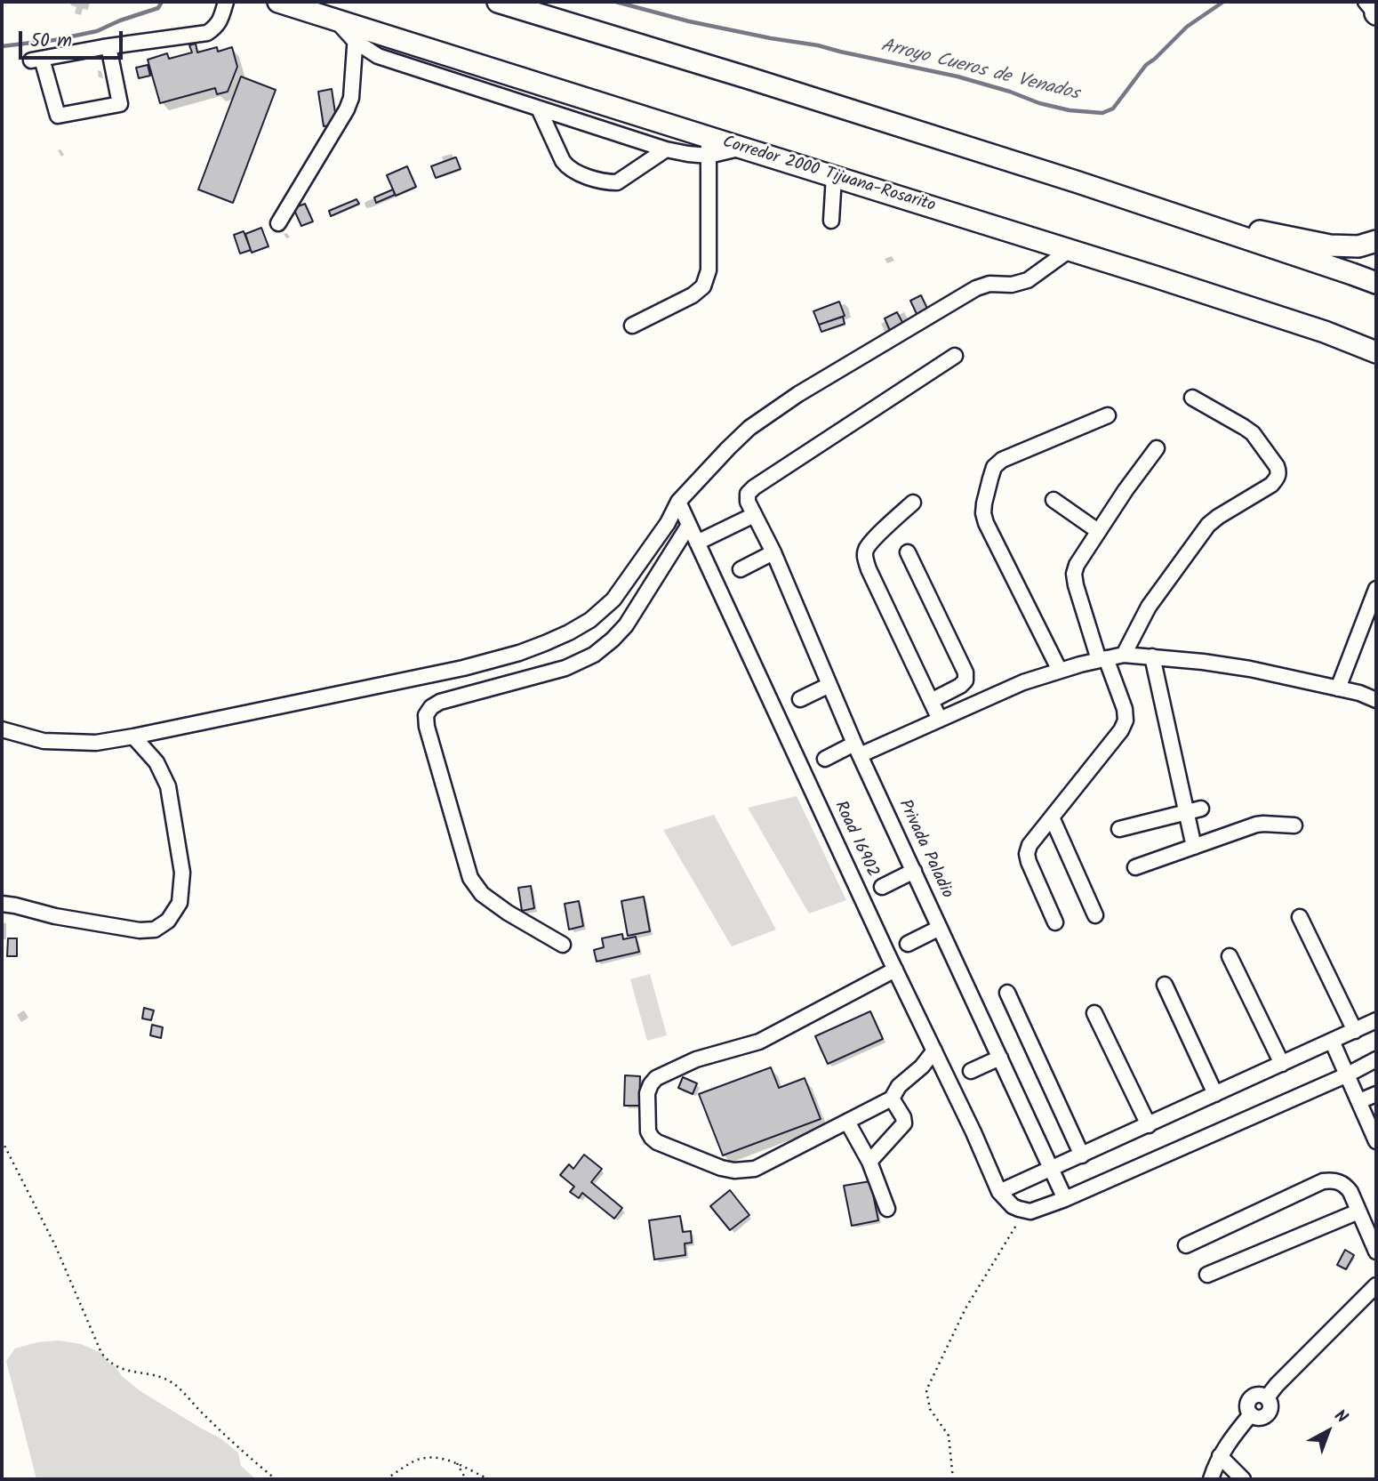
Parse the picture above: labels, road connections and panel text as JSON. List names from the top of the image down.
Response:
{
  "streets": {
    "highway": ["Corredor 2000 Tijuana-Rosarito"],
    "street": ["Road 16902", "Privada Paladio"]
  },
  "water": ["Arroyo Cueros de Venados"],
  "scale_bar": "50 m",
  "north": "top right"
}
